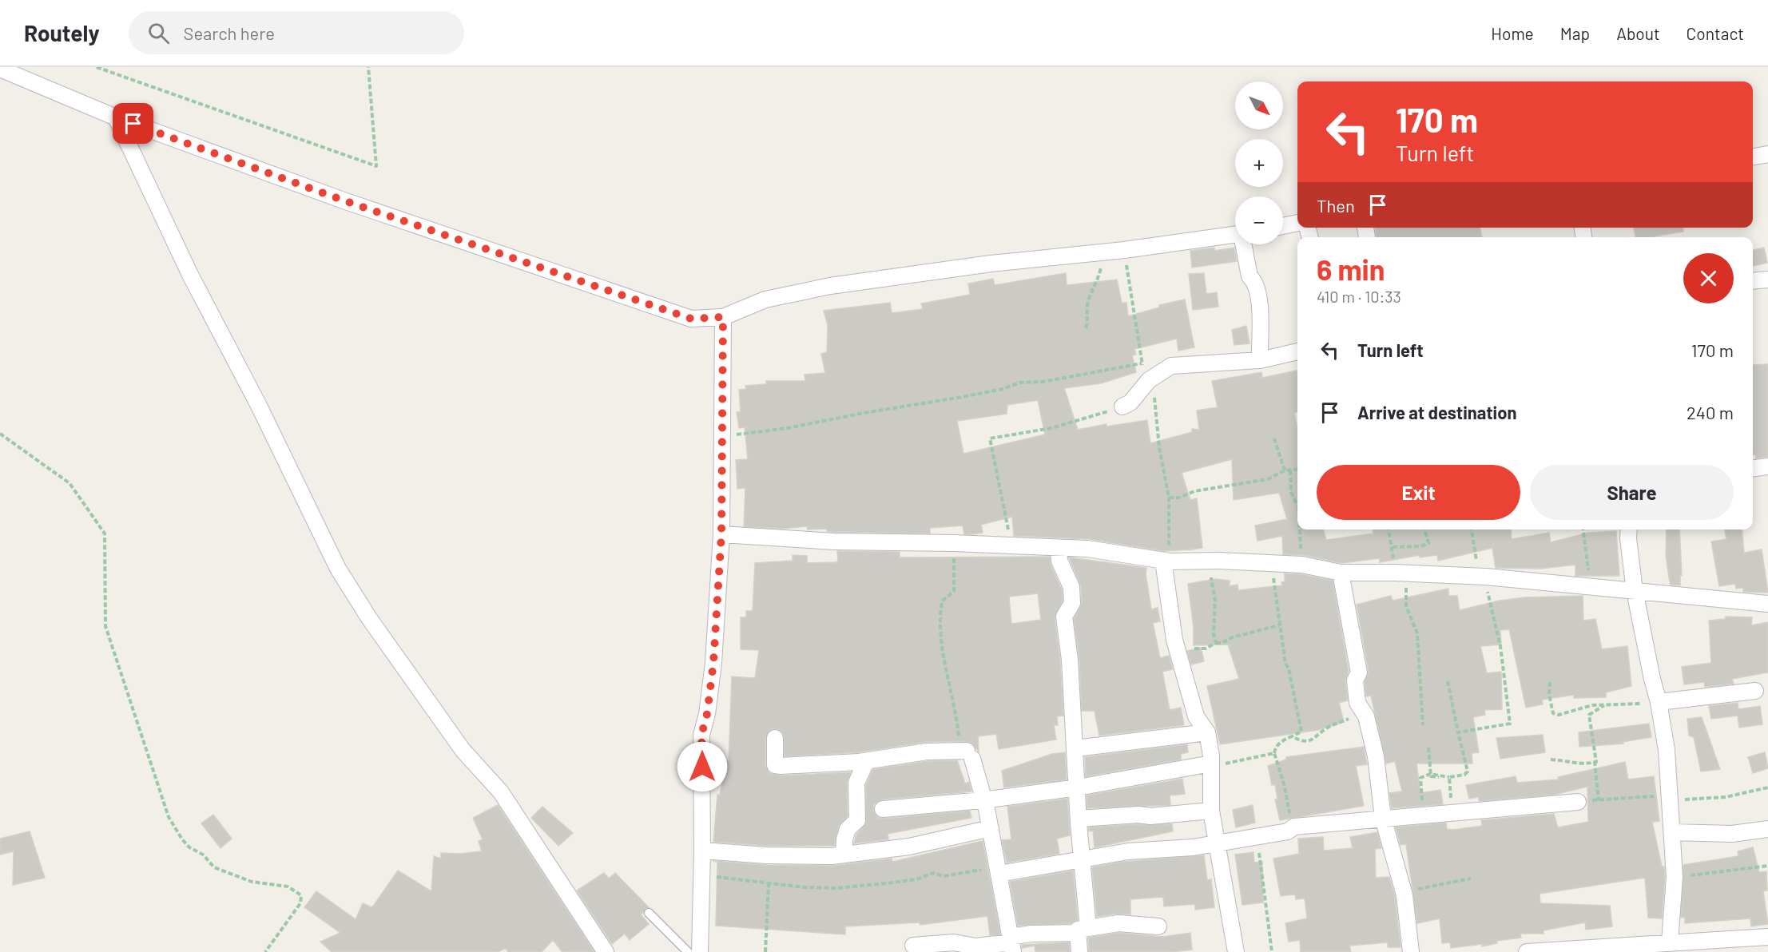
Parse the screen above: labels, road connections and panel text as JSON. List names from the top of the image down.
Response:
{
  "north": "bottom right",
  "page": {
    "header": "Routely",
    "search": "Search here",
    "nav": [
      "Home",
      "Map",
      "About",
      "Contact"
    ],
    "map_buttons": ["+", "−"],
    "turn": ["170 m", "Turn left"],
    "then": "Then",
    "heading": ["6 min", "410 m · 10:33"],
    "list": [
      {
        "name": "Turn left",
        "value": "170 m"
      },
      {
        "name": "Arrive at destination",
        "value": "240 m"
      }
    ],
    "buttons": ["Exit", "Share"]
  }
}
